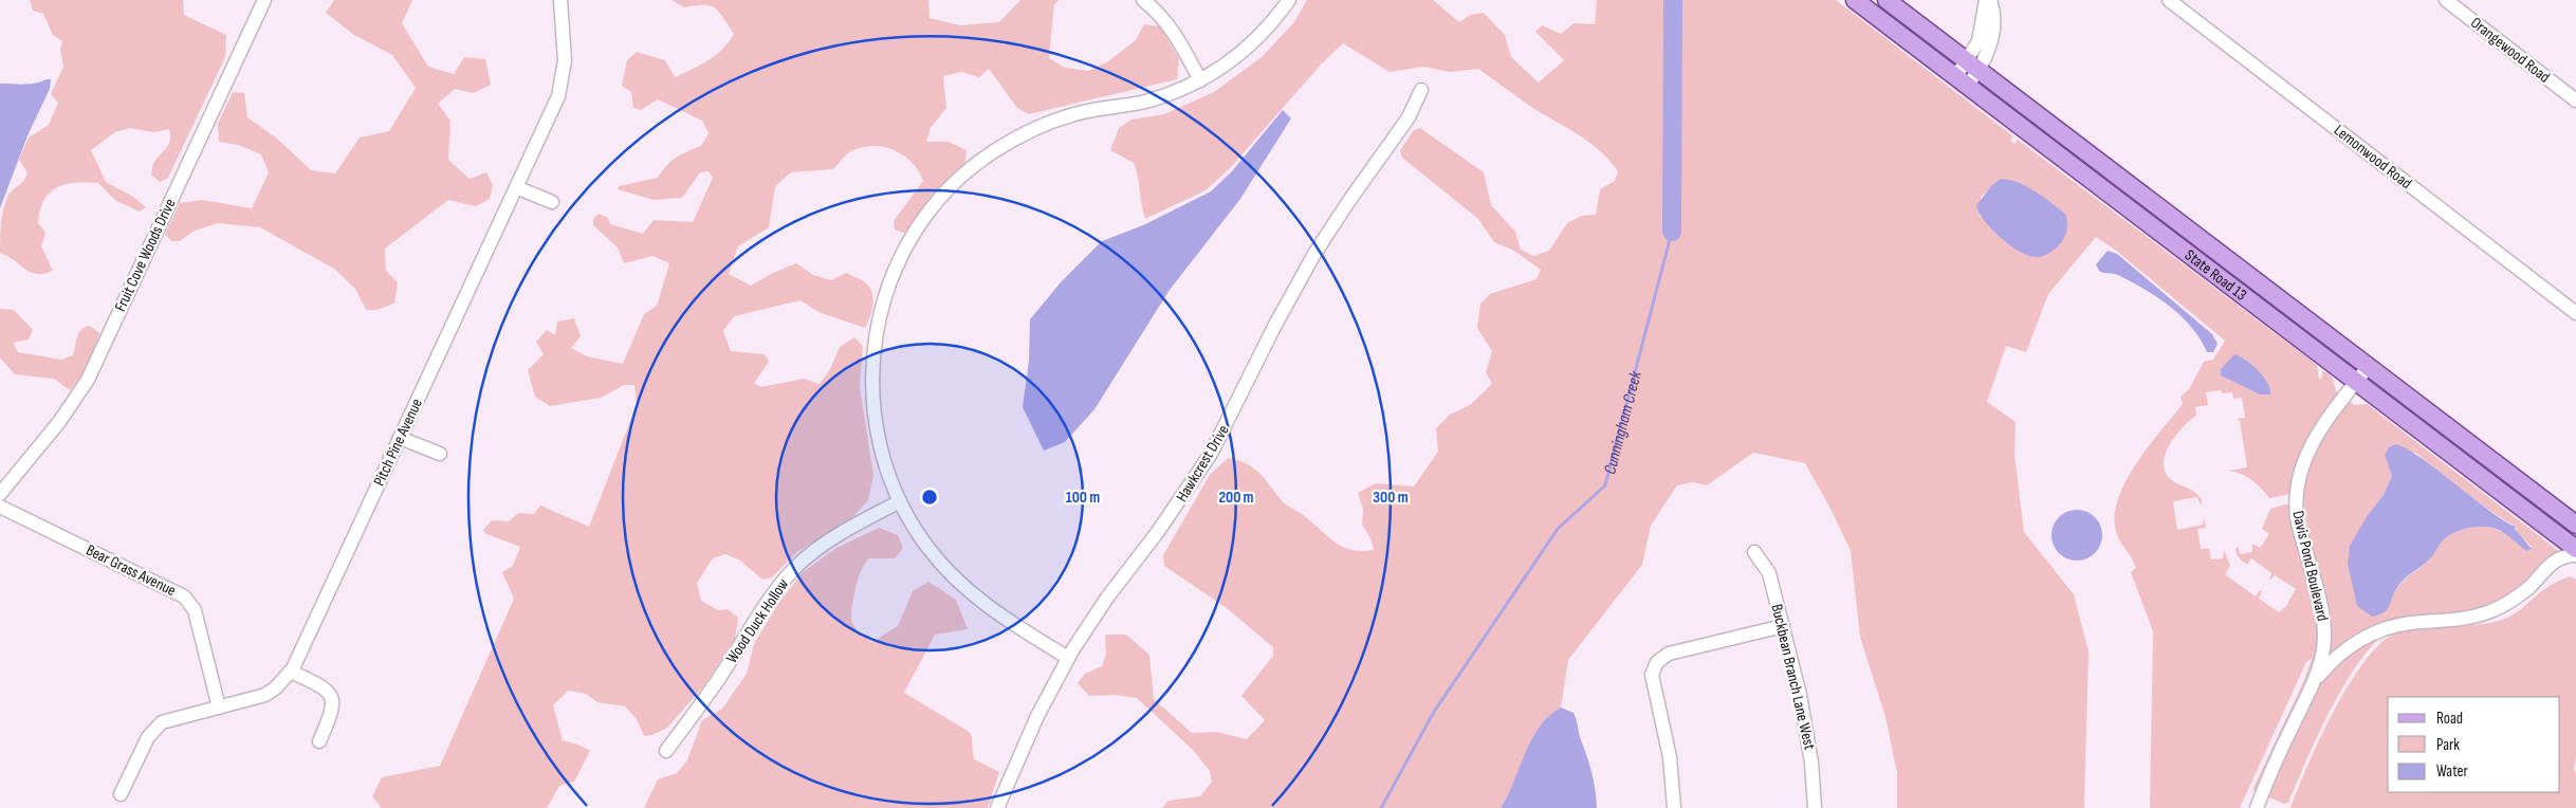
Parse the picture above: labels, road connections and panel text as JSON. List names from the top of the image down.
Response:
{
  "streets": {
    "main road": ["State Road 13"],
    "street": [
      "Orangewood Road",
      "Lemonwood Road",
      "Fruit Cove Woods Drive",
      "Pitch Pine Avenue",
      "Hawkcrest Drive",
      "Davis Pond Boulevard",
      "Bear Grass Avenue",
      "Wood Duck Hollow",
      "Buckbean Branch Lane West"
    ]
  },
  "crossings": [
    ["State Road 13", "Davis Pond Boulevard"],
    ["Pitch Pine Avenue", "Bear Grass Avenue"]
  ],
  "water": ["Cunningham Creek"],
  "legend": ["Road", "Park", "Water"],
  "rings": ["100 m", "200 m", "300 m"]
}
